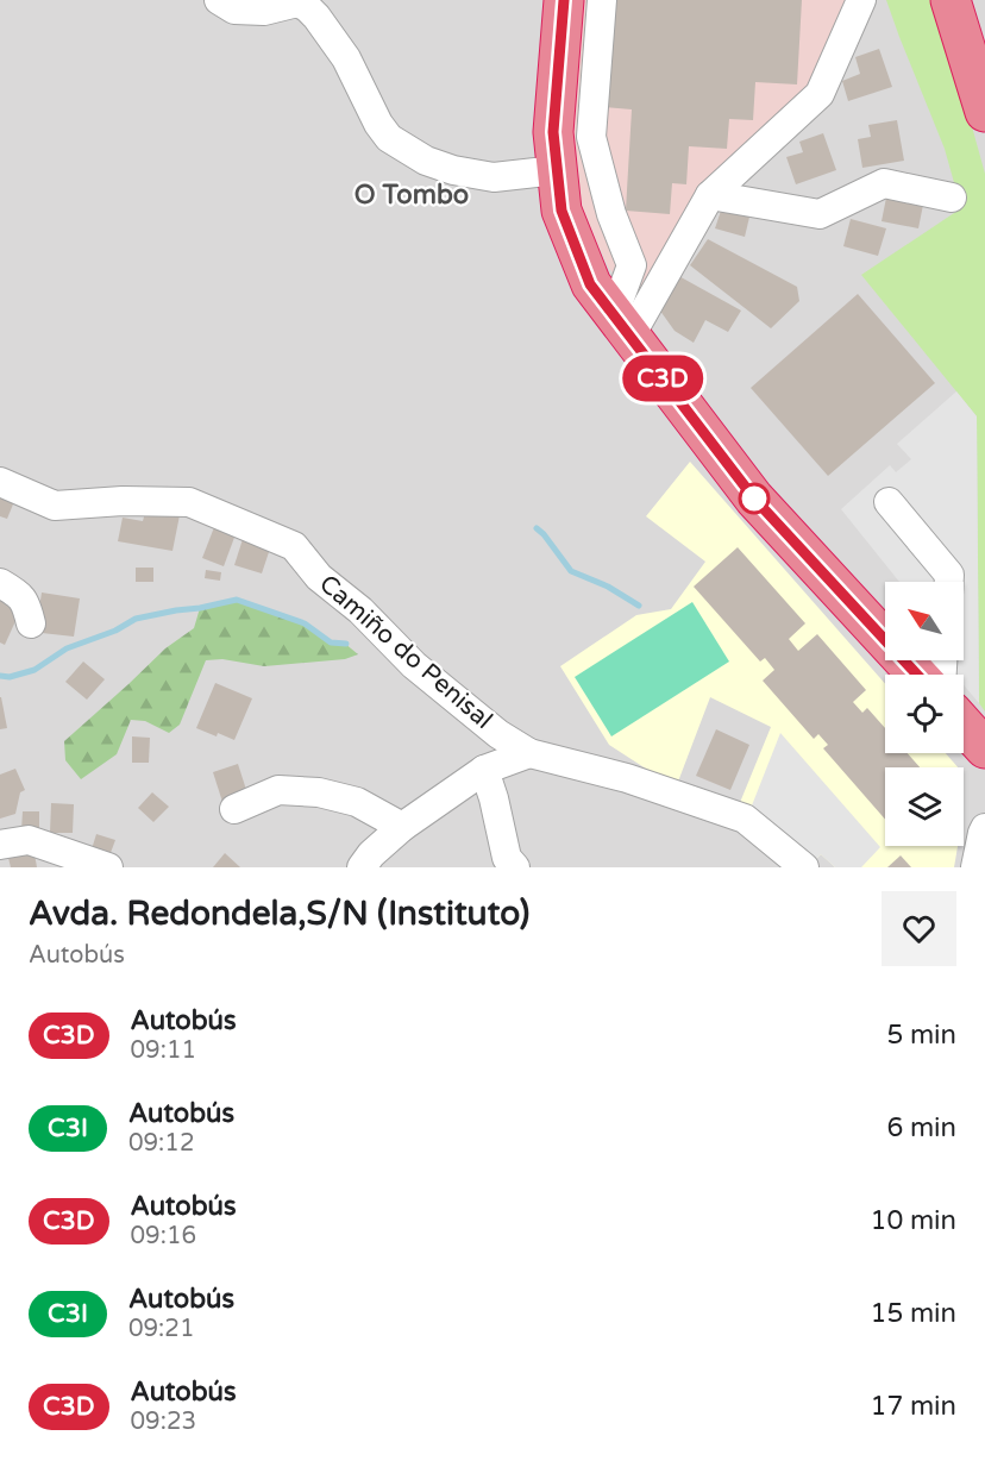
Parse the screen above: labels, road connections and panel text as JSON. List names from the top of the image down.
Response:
{
  "streets": {
    "street": ["Camiño do Penisal"]
  },
  "districts": ["O Tombo"],
  "lines": ["bus line C3D"],
  "north": "top left",
  "page": {
    "on_map": "C3D",
    "heading": ["Avda. Redondela,S/N (Instituto)", "Autobús"],
    "list": [
      {
        "mark": "C3D",
        "name": "Autobús",
        "note": "09:11",
        "value": "5 min"
      },
      {
        "mark": "C3I",
        "name": "Autobús",
        "note": "09:12",
        "value": "6 min"
      },
      {
        "mark": "C3D",
        "name": "Autobús",
        "note": "09:16",
        "value": "10 min"
      },
      {
        "mark": "C3I",
        "name": "Autobús",
        "note": "09:21",
        "value": "15 min"
      },
      {
        "mark": "C3D",
        "name": "Autobús",
        "note": "09:23",
        "value": "17 min"
      }
    ]
  }
}
